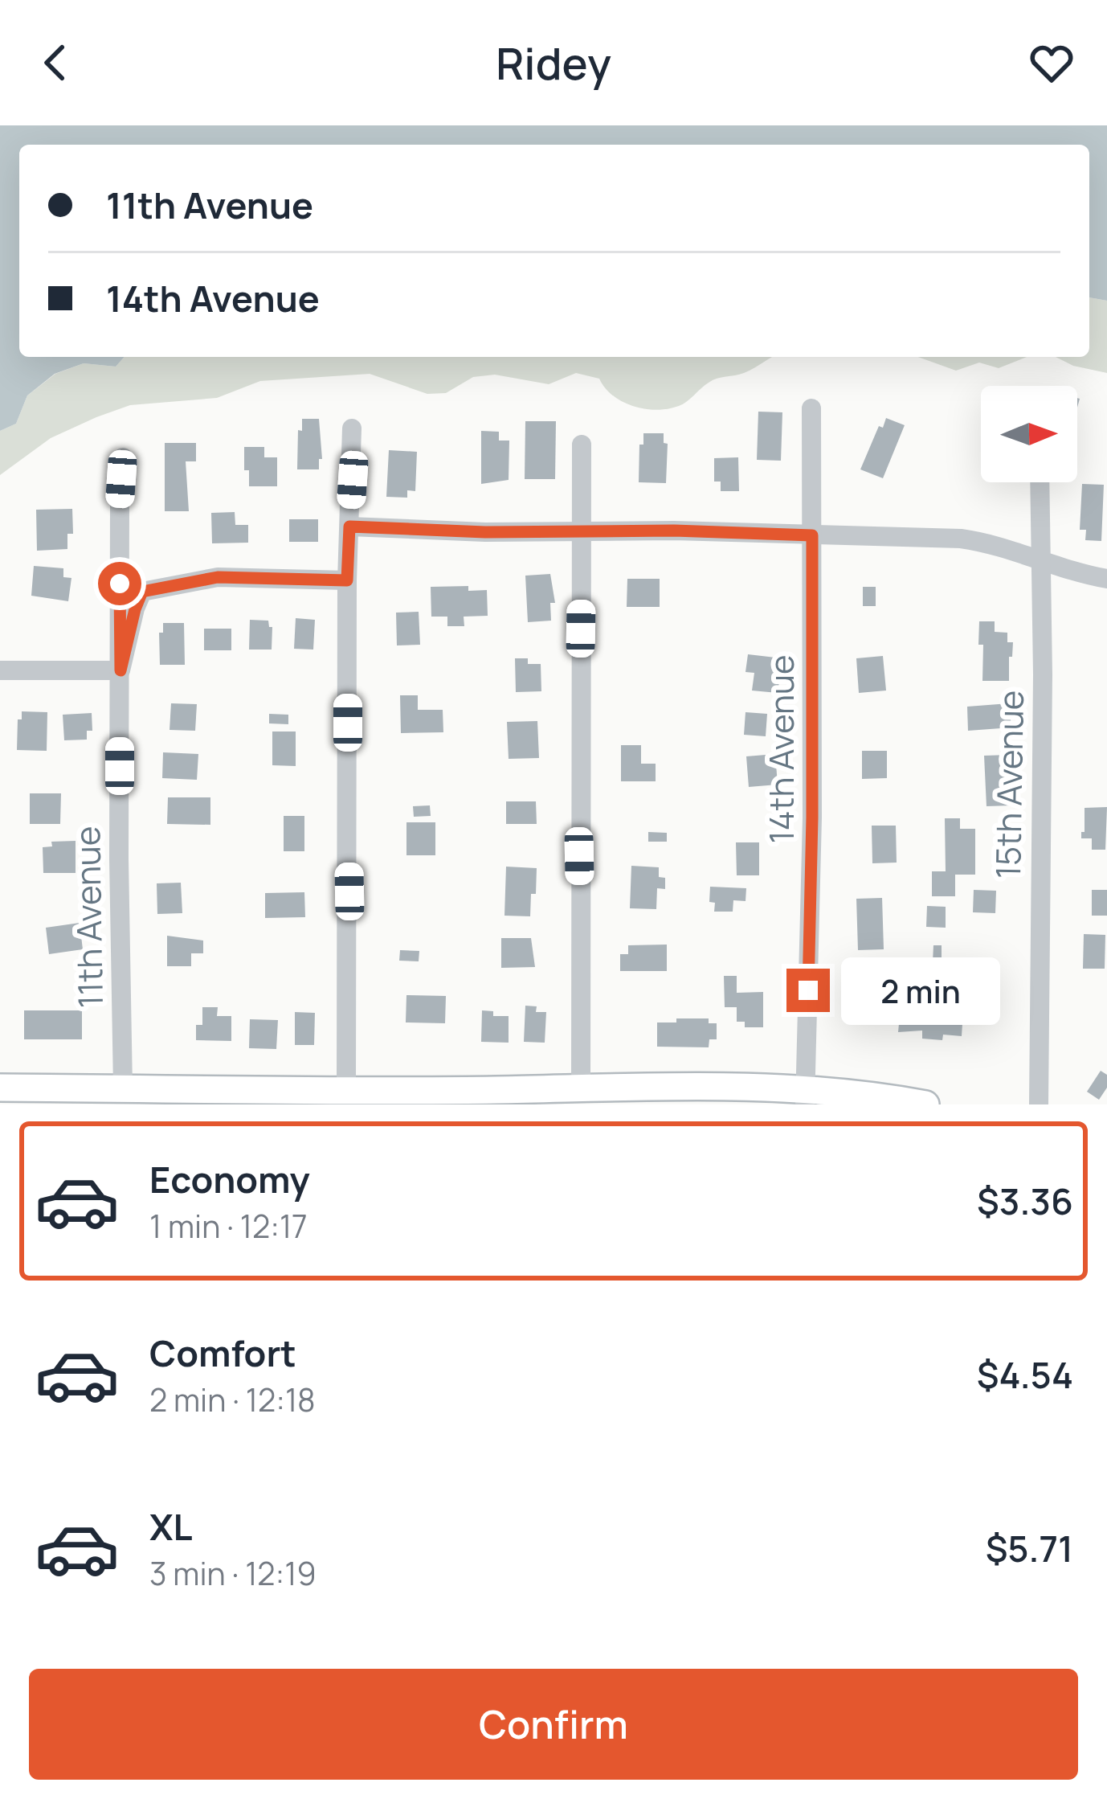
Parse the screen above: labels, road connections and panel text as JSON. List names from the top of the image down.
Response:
{
  "streets": {
    "street": ["14th Avenue", "15th Avenue", "11th Avenue"]
  },
  "north": "right",
  "page": {
    "header": "Ridey",
    "banner": ["11th Avenue", "14th Avenue"],
    "bubble": "2 min",
    "list": [
      {
        "name": "Economy",
        "note": "1 min · 12:17",
        "value": "$3.36"
      },
      {
        "name": "Comfort",
        "note": "2 min · 12:18",
        "value": "$4.54"
      },
      {
        "name": "XL",
        "note": "3 min · 12:19",
        "value": "$5.71"
      }
    ],
    "buttons": "Confirm"
  }
}
